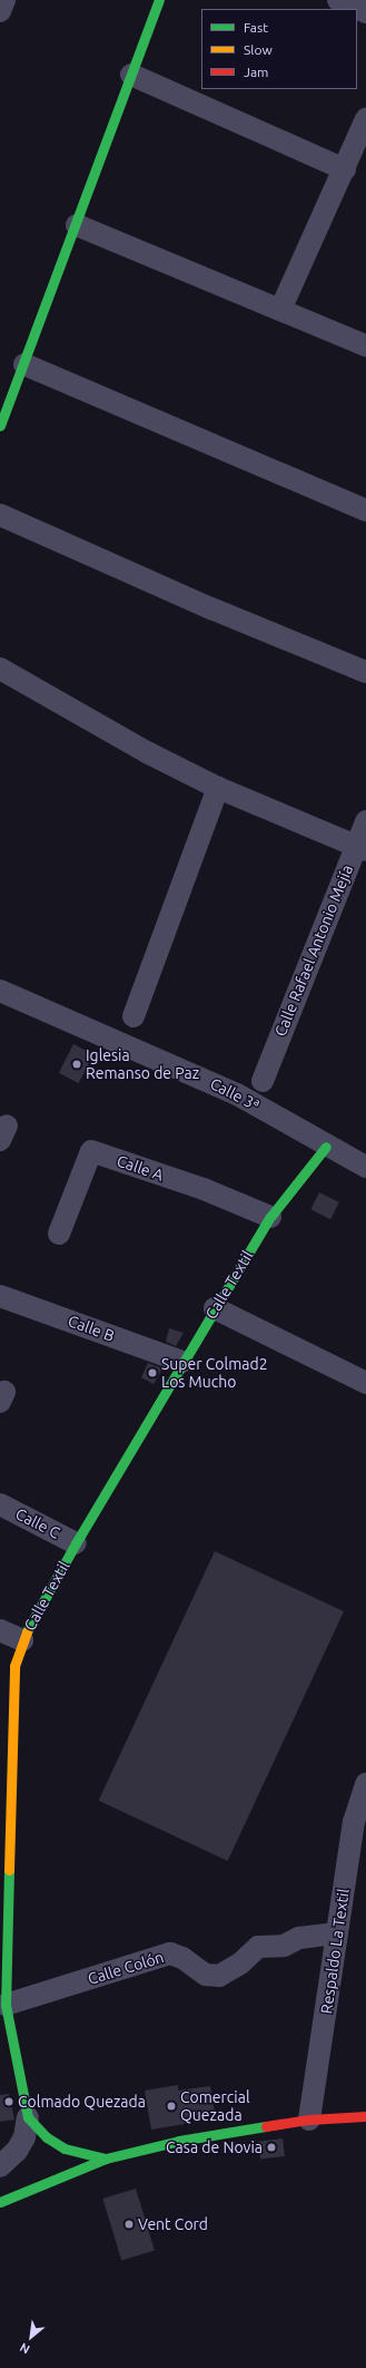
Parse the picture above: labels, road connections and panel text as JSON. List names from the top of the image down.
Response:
{
  "streets": {
    "street": [
      "Calle Rafael Antonio Mejía",
      "Calle 3ª",
      "Calle A",
      "Calle Textil",
      "Calle B",
      "Calle C",
      "Respaldo La Textil",
      "Calle Colón"
    ]
  },
  "crossings": [
    ["Calle 3ª", "Calle Textil"],
    ["Calle A", "Calle Textil"],
    ["Calle Textil", "Calle B"],
    ["Calle Textil", "Calle C"],
    ["Calle Textil", "Calle Colón"],
    ["Respaldo La Textil", "Calle Colón"]
  ],
  "places": [
    "Iglesia Remanso de Paz",
    "Super Colmad2 Los Mucho",
    "Colmado Quezada",
    "Comercial Quezada",
    "Casa de Novia",
    "Vent Cord"
  ],
  "legend": ["Fast", "Slow", "Jam"],
  "north": "bottom left"
}
